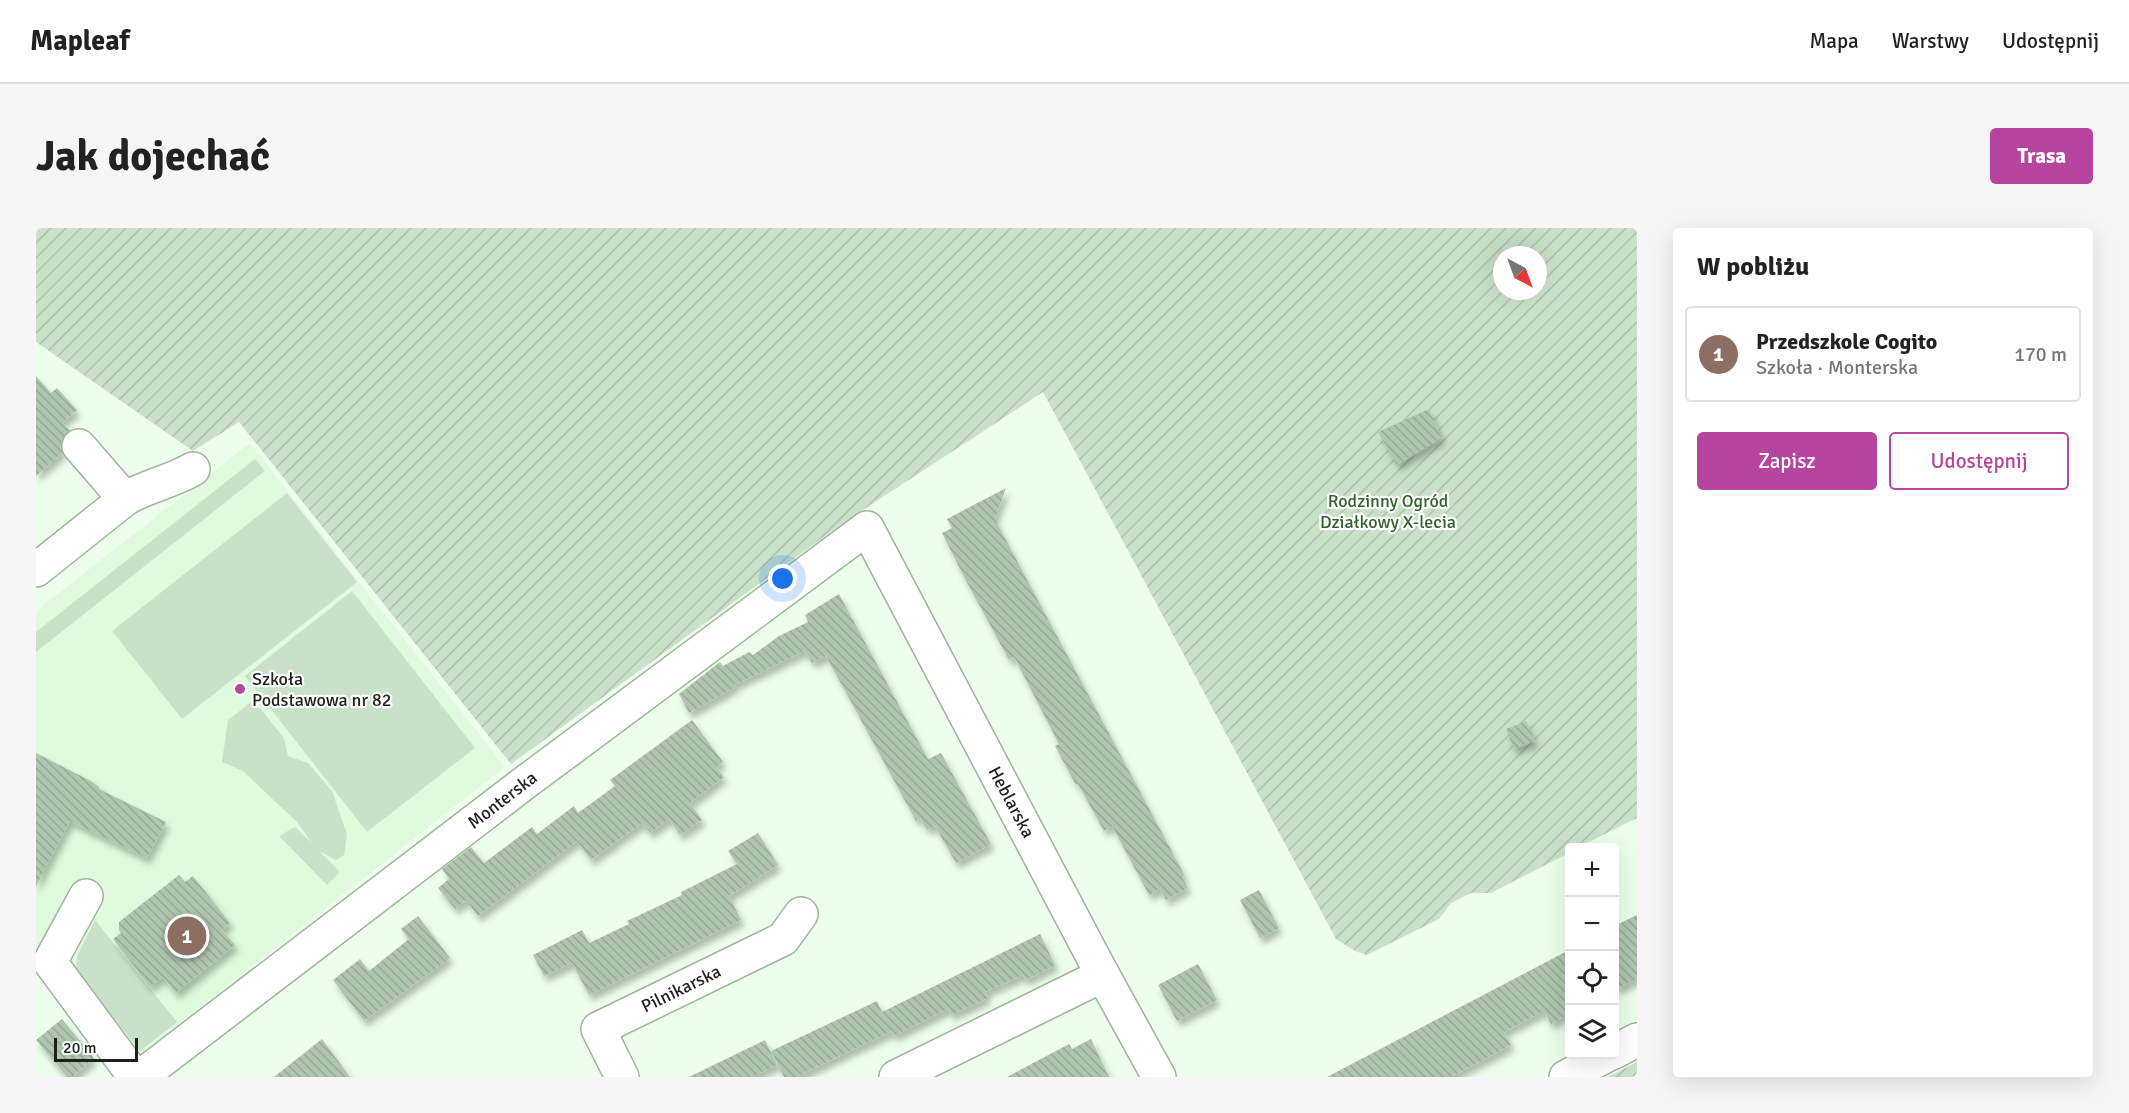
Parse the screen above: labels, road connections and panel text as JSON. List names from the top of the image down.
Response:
{
  "streets": {
    "street": ["Monterska", "Heblarska", "Pilnikarska"]
  },
  "crossings": [
    ["Monterska", "Heblarska"]
  ],
  "parks": ["Rodzinny Ogród Działkowy X-lecia"],
  "places": ["Szkoła Podstawowa nr 82"],
  "scale_bar": "20 m",
  "north": "bottom right",
  "page": {
    "header": "Mapleaf",
    "nav": ["Mapa", "Warstwy", "Udostępnij"],
    "buttons": [
      "Trasa",
      ["Zapisz", "Udostępnij"]
    ],
    "title": "Jak dojechać",
    "heading": "W pobliżu",
    "list": [
      {
        "mark": "1",
        "name": "Przedszkole Cogito",
        "note": "Szkoła · Monterska",
        "value": "170 m"
      }
    ],
    "map_buttons": ["+", "−"],
    "pins": "1",
    "scale": "20 m"
  }
}
